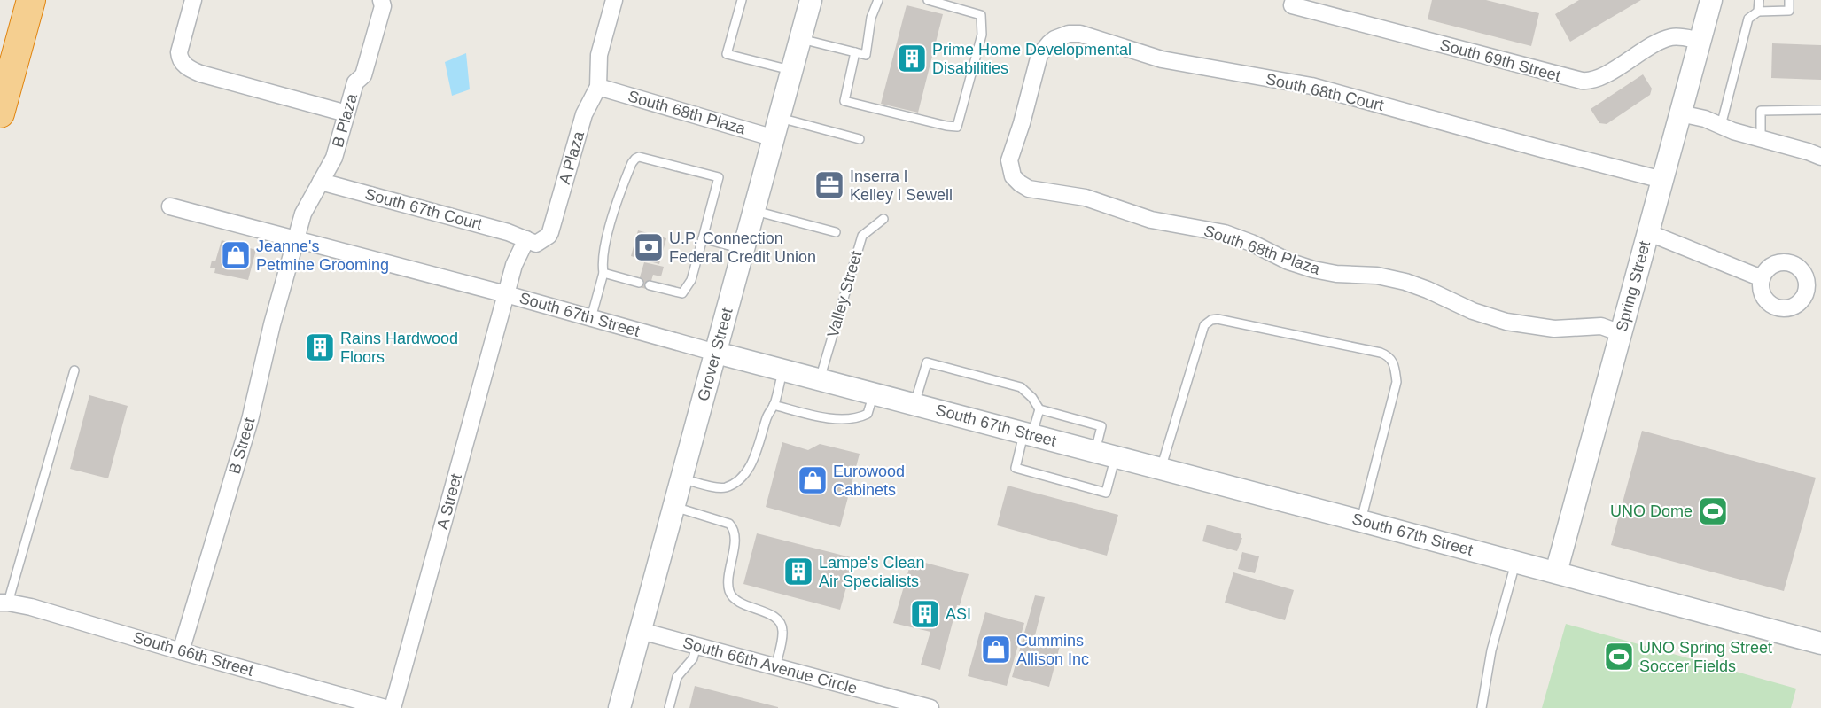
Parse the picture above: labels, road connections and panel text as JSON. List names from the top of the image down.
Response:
{
  "streets": {
    "street": [
      "South 69th Street",
      "South 68th Court",
      "South 68th Plaza",
      "B Plaza",
      "A Plaza",
      "South 67th Court",
      "Spring Street",
      "South 67th Street",
      "Grover Street",
      "B Street",
      "A Street",
      "South 66th Street",
      "South 66th Avenue Circle"
    ],
    "lane": ["Valley Street"]
  },
  "crossings": [
    ["South 69th Street", "Spring Street"],
    ["South 68th Court", "South 68th Plaza"],
    ["South 68th Court", "Spring Street"],
    ["South 68th Plaza", "A Plaza"],
    ["South 68th Plaza", "Spring Street"],
    ["South 68th Plaza", "Grover Street"],
    ["B Plaza", "South 67th Court"],
    ["B Plaza", "South 67th Street"],
    ["B Plaza", "B Street"],
    ["A Plaza", "South 67th Court"],
    ["Spring Street", "South 67th Street"],
    ["Valley Street", "South 67th Street"],
    ["South 67th Street", "Grover Street"],
    ["South 67th Street", "B Street"],
    ["South 67th Street", "A Street"],
    ["Grover Street", "South 66th Avenue Circle"],
    ["B Street", "South 66th Street"]
  ],
  "places": {
    "building": [
      "Prime Home Developmental Disabilities",
      "Rains Hardwood Floors",
      "Lampe's Clean Air Specialists",
      "ASI"
    ],
    "office": ["Inserra l Kelley l Sewell"],
    "bank": ["U.P. Connection Federal Credit Union"],
    "shop": ["Jeanne's Petmine Grooming", "Eurowood Cabinets", "Cummins Allison Inc"],
    "sports": ["UNO Dome", "UNO Spring Street Soccer Fields"]
  }
}
